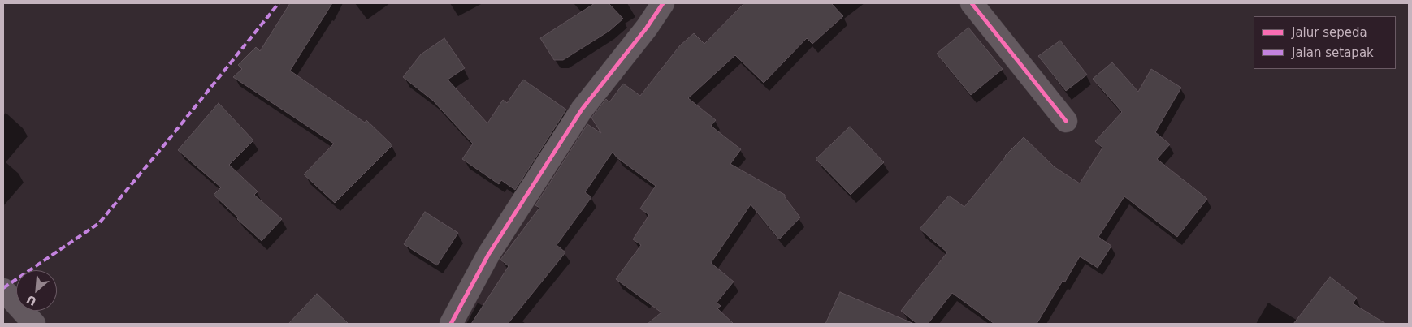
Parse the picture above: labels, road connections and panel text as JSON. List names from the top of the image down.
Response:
{
  "legend": ["Jalur sepeda", "Jalan setapak"],
  "north": "bottom left"
}
